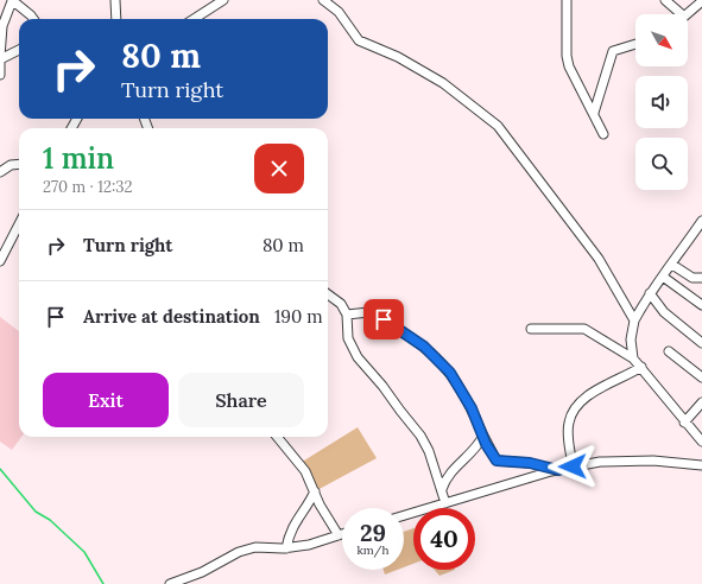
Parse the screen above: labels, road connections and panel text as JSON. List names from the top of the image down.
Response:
{
  "north": "bottom right",
  "page": {
    "turn": ["80 m", "Turn right"],
    "heading": ["1 min", "270 m · 12:32"],
    "list": [
      {
        "name": "Turn right",
        "value": "80 m"
      },
      {
        "name": "Arrive at destination",
        "value": "190 m"
      }
    ],
    "buttons": ["Exit", "Share"],
    "speed": "29 km/h",
    "limit": "40"
  }
}
